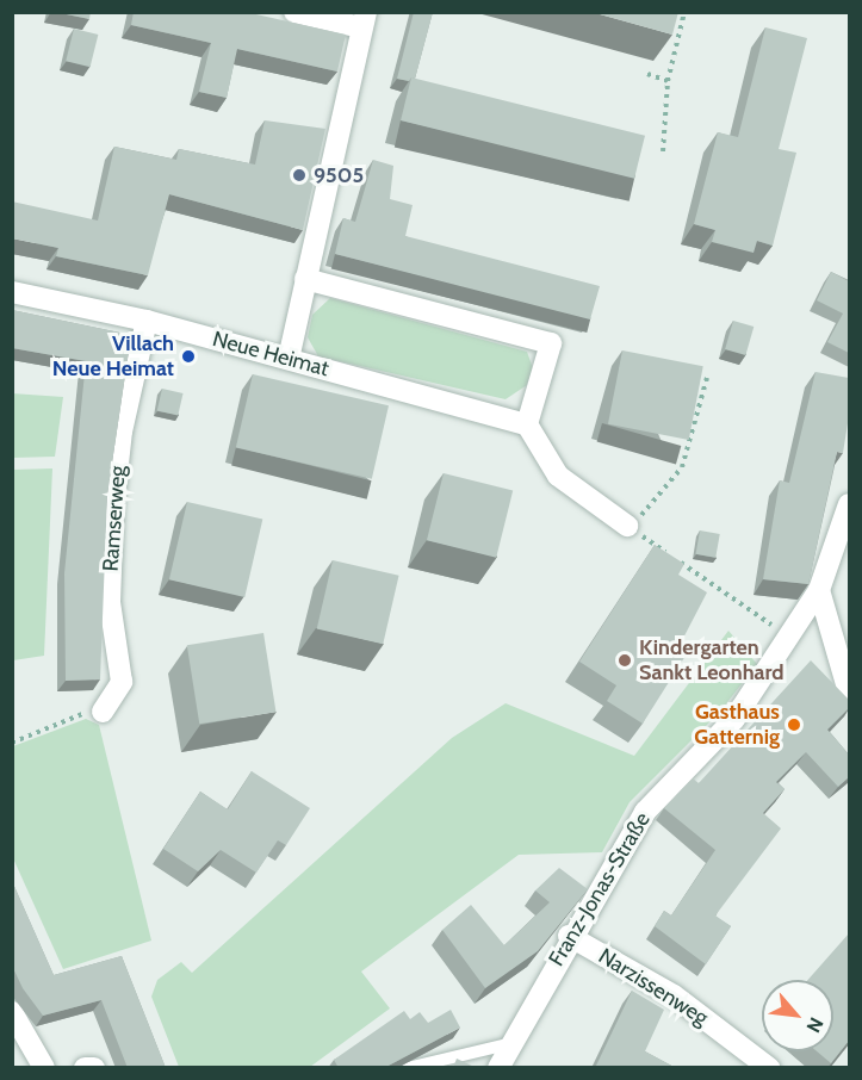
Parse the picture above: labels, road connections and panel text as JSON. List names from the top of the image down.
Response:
{
  "streets": {
    "street": [
      "Neue Heimat",
      "Ramserweg",
      "Franz-Jonas-Straße",
      "Narzissenweg"
    ]
  },
  "crossings": [
    ["Neue Heimat", "Ramserweg"],
    ["Franz-Jonas-Straße", "Narzissenweg"]
  ],
  "places": [
    "9505",
    "Villach Neue Heimat",
    "Kindergarten Sankt Leonhard",
    "Gasthaus Gatternig"
  ],
  "north": "bottom right"
}
